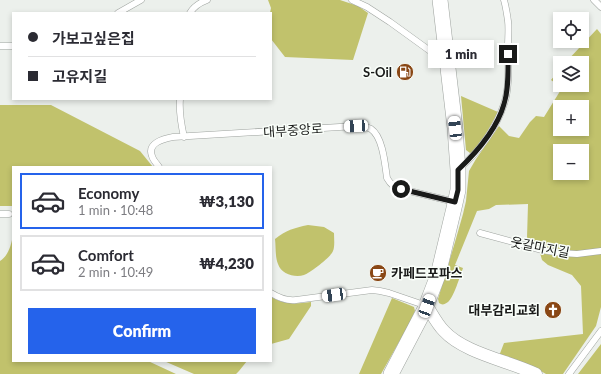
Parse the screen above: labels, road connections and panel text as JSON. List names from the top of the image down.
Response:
{
  "streets": {
    "lane": ["대부중앙로", "웃갈마지길"]
  },
  "places": {
    "fuel station": ["S-Oil"],
    "cafe": ["카페드포파스"],
    "church": ["대부감리교회"]
  },
  "page": {
    "map_buttons": ["+", "−"],
    "banner": ["가보고싶은집", "고유지길"],
    "bubble": "1 min",
    "list": [
      {
        "name": "Economy",
        "note": "1 min · 10:48",
        "value": "₩3,130"
      },
      {
        "name": "Comfort",
        "note": "2 min · 10:49",
        "value": "₩4,230"
      }
    ],
    "buttons": "Confirm"
  }
}
